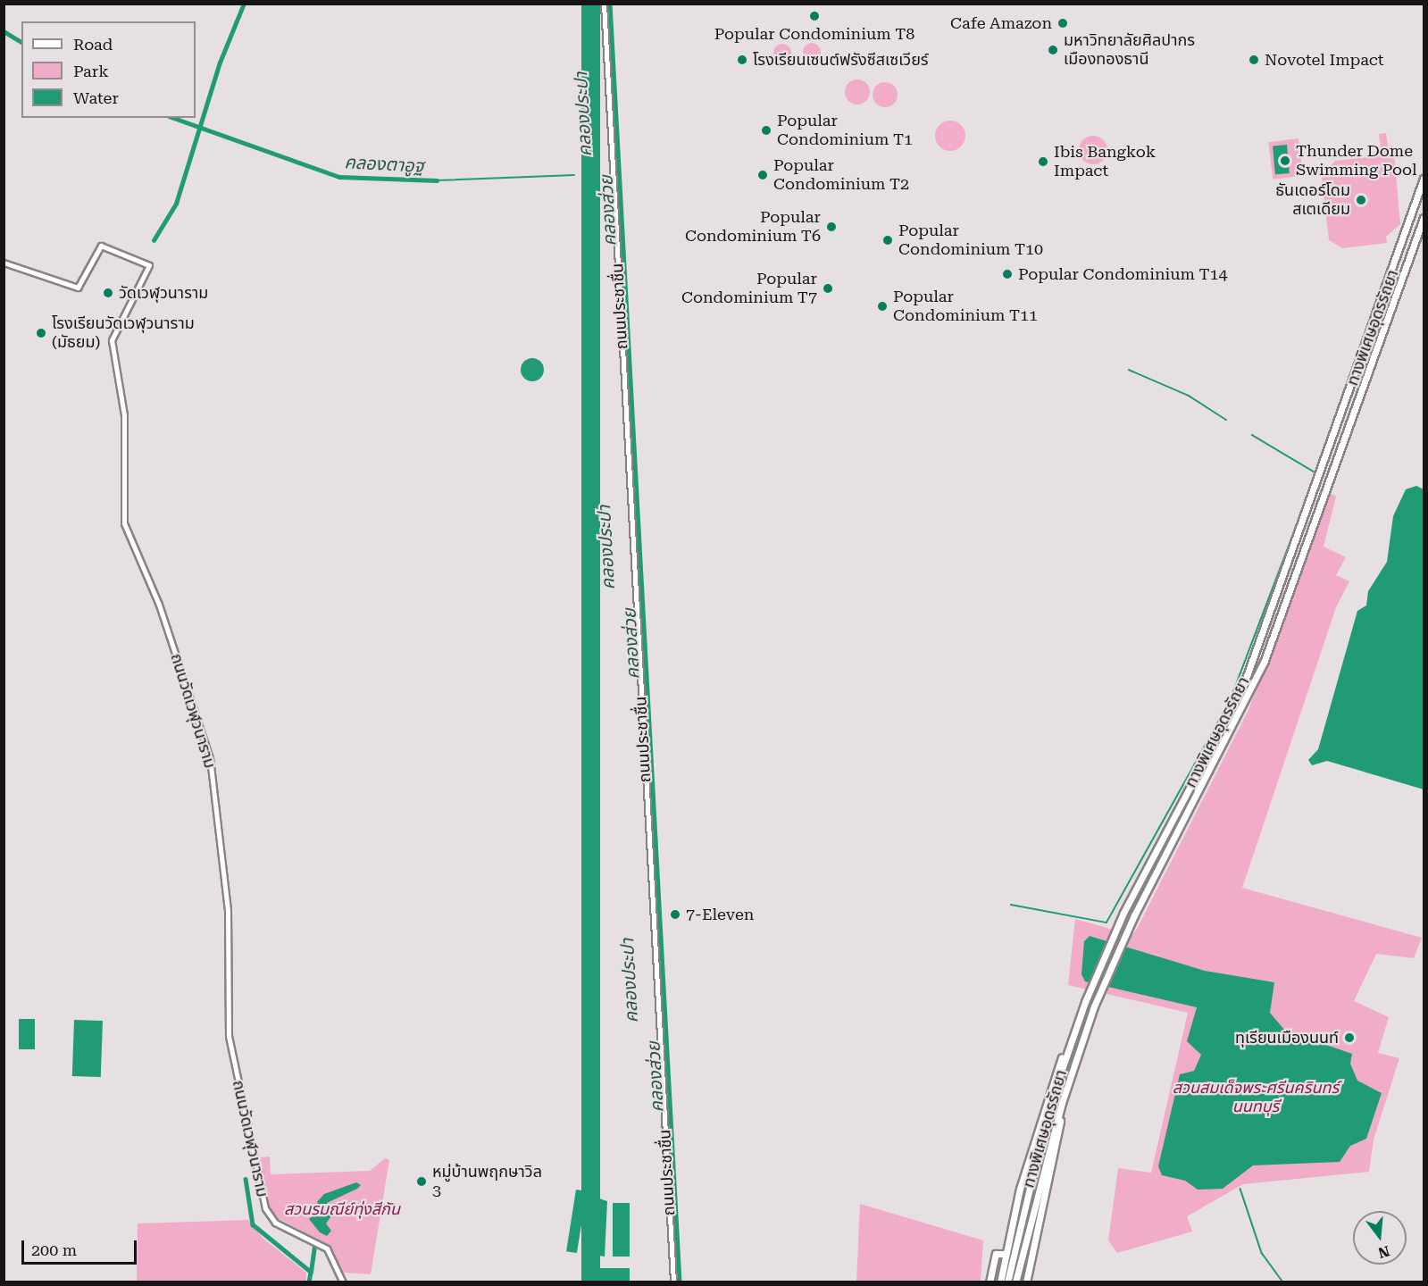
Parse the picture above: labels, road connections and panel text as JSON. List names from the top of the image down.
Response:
{
  "streets": {
    "highway": ["ทางพิเศษอุดรรัถยา"],
    "street": ["ถนนประชาชื่น", "ถนนวัดเวฬุวนาราม"]
  },
  "water": ["คลองประปา", "คลองตาอูฐ", "คลองส่วย"],
  "parks": ["สวนสมเด็จพระศรีนครินทร์ นนทบุรี", "สวนรมณีย์ทุ่งสีกัน"],
  "places": [
    "Popular Condominium T8",
    "Cafe Amazon",
    "มหาวิทยาลัยศิลปากร เมืองทองธานี",
    "โรงเรียนเซนต์ฟรังซีสเซเวียร์",
    "Novotel Impact",
    "Popular Condominium T1",
    "Thunder Dome Swimming Pool",
    "Ibis Bangkok Impact",
    "Popular Condominium T2",
    "ธันเดอร์โดม สเตเดียม",
    "Popular Condominium T6",
    "Popular Condominium T10",
    "Popular Condominium T14",
    "Popular Condominium T7",
    "วัดเวฬุวนาราม",
    "Popular Condominium T11",
    "โรงเรียนวัดเวฬุวนาราม (มัธยม)",
    "7-Eleven",
    "ทุเรียนเมืองนนท์",
    "หมู่บ้านพฤกษาวิล 3"
  ],
  "legend": ["Road", "Park", "Water"],
  "scale_bar": "200 m",
  "north": "bottom"
}
